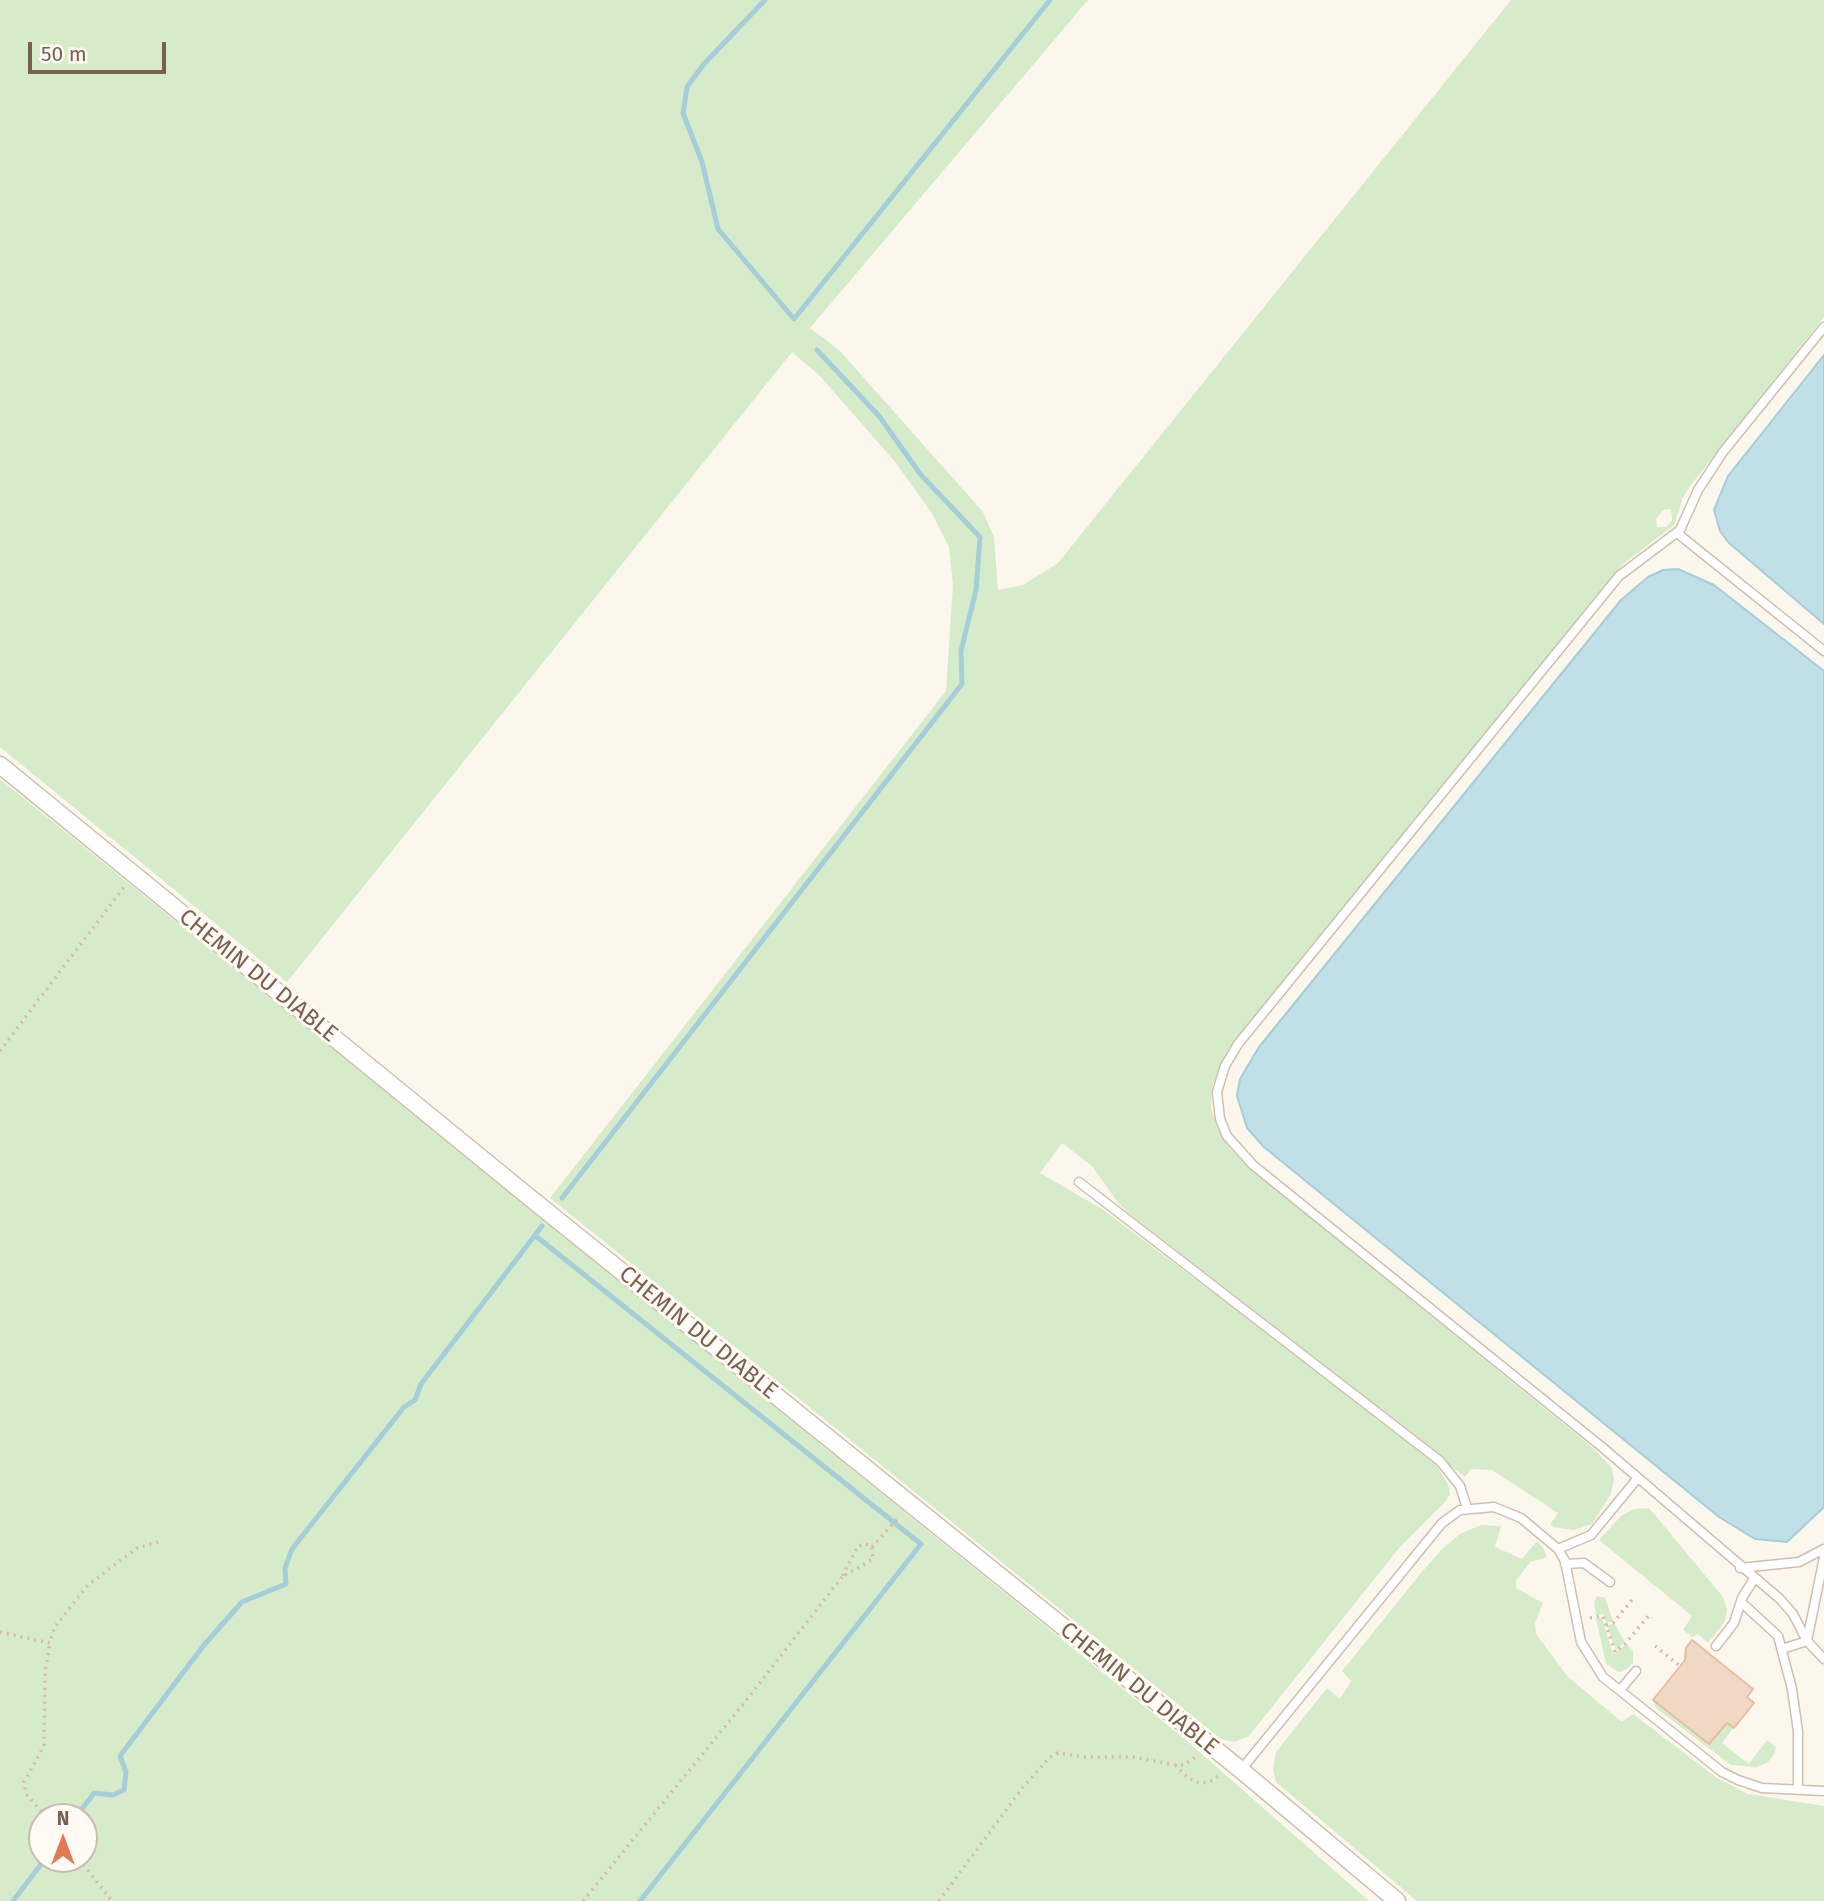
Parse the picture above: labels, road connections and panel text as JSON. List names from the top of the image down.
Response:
{
  "streets": {
    "street": ["CHEMIN DU DIABLE"]
  },
  "scale_bar": "50 m",
  "north": "top"
}
